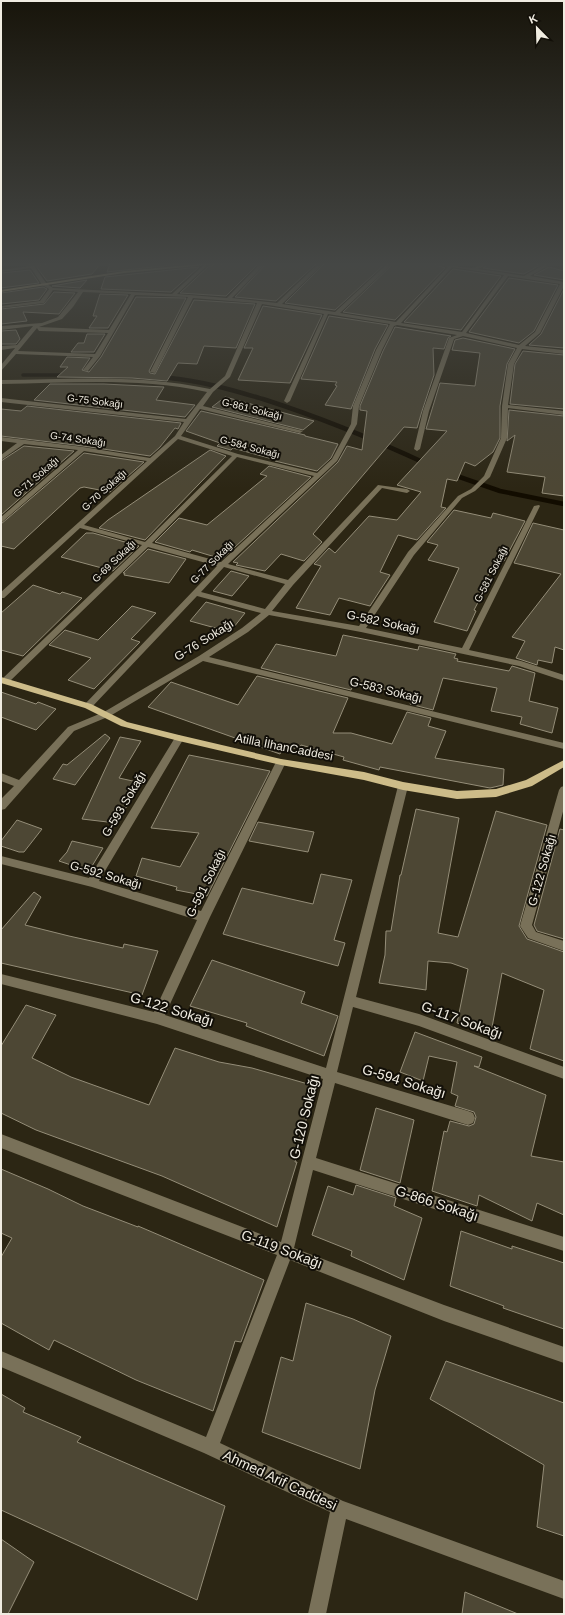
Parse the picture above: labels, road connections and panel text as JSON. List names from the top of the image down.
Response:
{
  "streets": {
    "main road": ["Atilla İlhanCaddesi"],
    "street": [
      "G-75 Sokağı",
      "G-861 Sokağı",
      "G-74 Sokağı",
      "G-584 Sokağı",
      "G-71 Sokağı",
      "G-70 Sokağı",
      "G-69 Sokağı",
      "G-77 Sokağı",
      "G-581 Sokağı",
      "G-582 Sokağı",
      "G-76 Sokağı",
      "G-583 Sokağı",
      "G-593 Sokağı",
      "G-122 Sokağı",
      "G-592 Sokağı",
      "G-591 Sokağı",
      "G-117 Sokağı",
      "G-594 Sokağı",
      "G-120 Sokağı",
      "G-866 Sokağı",
      "G-119 Sokağı",
      "Ahmed Arif Caddesi"
    ]
  },
  "crossings": [
    ["G-75 Sokağı", "G-70 Sokağı"],
    ["G-861 Sokağı", "G-70 Sokağı"],
    ["G-74 Sokağı", "G-71 Sokağı"],
    ["G-74 Sokağı", "G-70 Sokağı"],
    ["G-584 Sokağı", "G-70 Sokağı"],
    ["G-584 Sokağı", "G-69 Sokağı"],
    ["G-584 Sokağı", "G-77 Sokağı"],
    ["G-69 Sokağı", "Atilla İlhanCaddesi"],
    ["G-77 Sokağı", "G-582 Sokağı"],
    ["G-77 Sokağı", "Atilla İlhanCaddesi"],
    ["G-581 Sokağı", "G-582 Sokağı"],
    ["G-582 Sokağı", "G-76 Sokağı"],
    ["G-76 Sokağı", "G-583 Sokağı"],
    ["G-76 Sokağı", "Atilla İlhanCaddesi"],
    ["Atilla İlhanCaddesi", "G-593 Sokağı"],
    ["Atilla İlhanCaddesi", "G-591 Sokağı"],
    ["Atilla İlhanCaddesi", "G-120 Sokağı"],
    ["G-593 Sokağı", "G-592 Sokağı"],
    ["G-122 Sokağı", "G-591 Sokağı"],
    ["G-122 Sokağı", "G-594 Sokağı"],
    ["G-122 Sokağı", "G-120 Sokağı"],
    ["G-592 Sokağı", "G-591 Sokağı"],
    ["G-117 Sokağı", "G-120 Sokağı"],
    ["G-594 Sokağı", "G-120 Sokağı"],
    ["G-120 Sokağı", "G-866 Sokağı"],
    ["G-120 Sokağı", "G-119 Sokağı"],
    ["G-120 Sokağı", "Ahmed Arif Caddesi"]
  ],
  "north": "top left"
}
